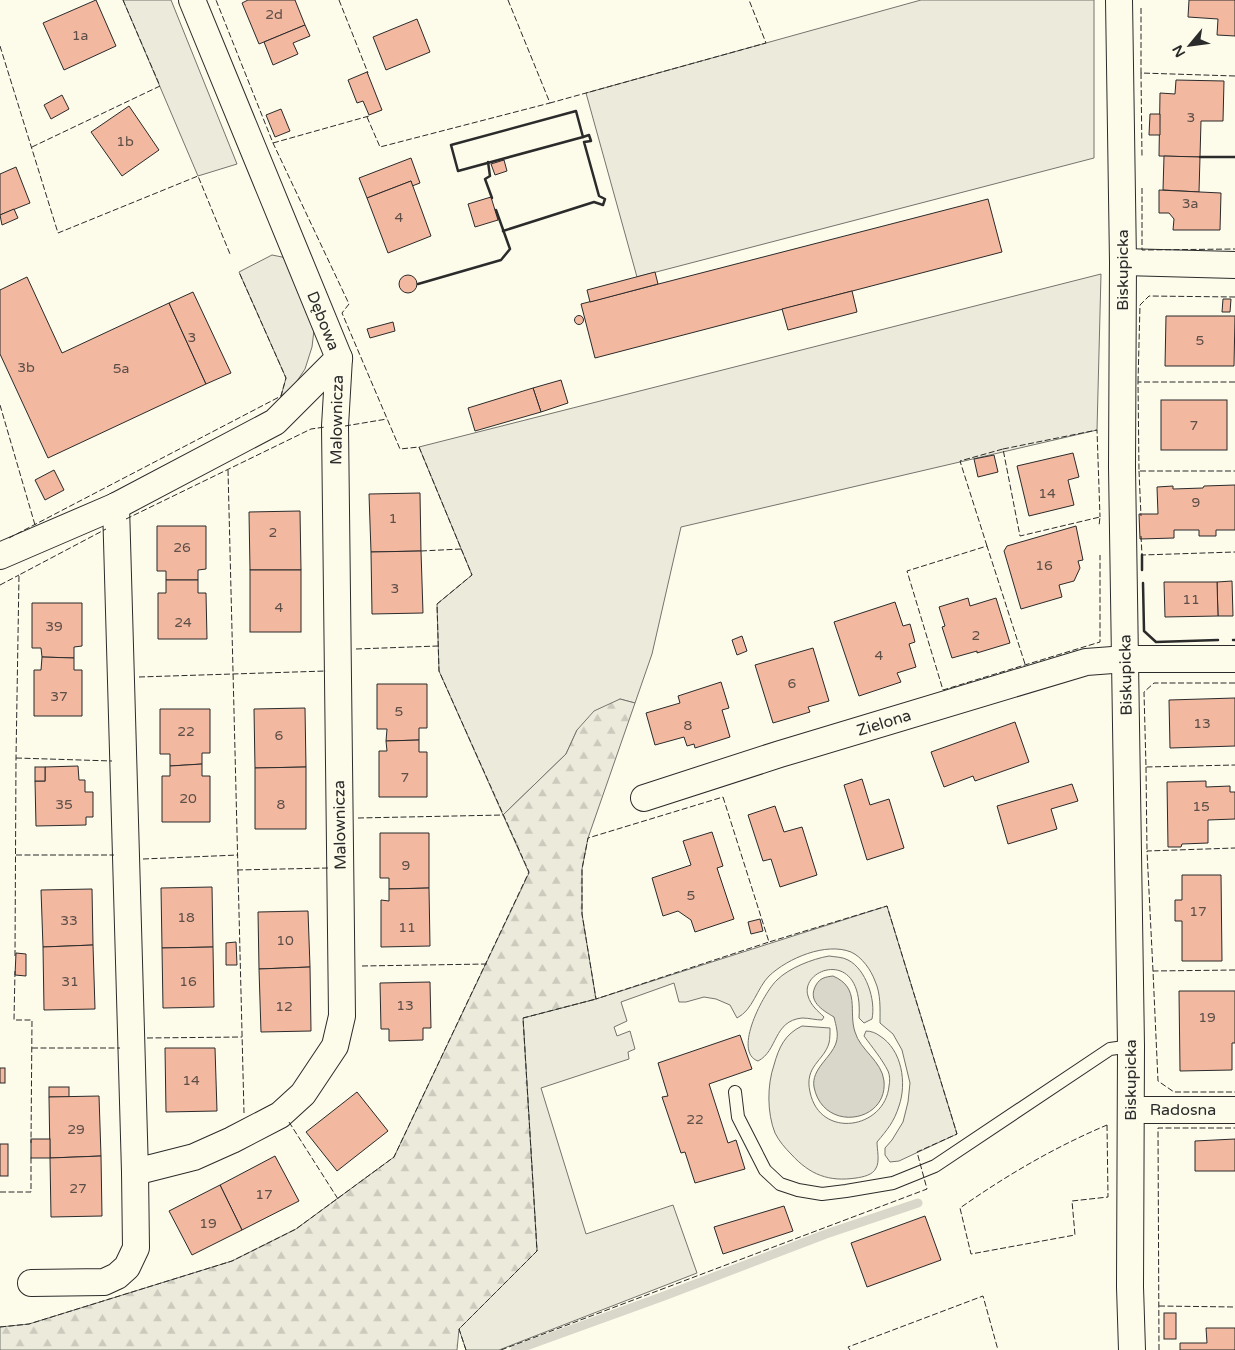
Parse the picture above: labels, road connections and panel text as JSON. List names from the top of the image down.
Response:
{
  "streets": {
    "street": [
      "Biskupicka",
      "Dębowa",
      "Malownicza",
      "Zielona",
      "Radosna"
    ]
  },
  "crossings": [
    ["Biskupicka", "Zielona"],
    ["Biskupicka", "Radosna"],
    ["Dębowa", "Malownicza"]
  ],
  "house_numbers": [
    "2d",
    "1a",
    "3",
    "1b",
    "3a",
    "4",
    "3",
    "5",
    "3b",
    "5a",
    "7",
    "14",
    "9",
    "1",
    "2",
    "26",
    "16",
    "3",
    "11",
    "4",
    "24",
    "39",
    "2",
    "4",
    "6",
    "37",
    "5",
    "13",
    "8",
    "22",
    "6",
    "7",
    "20",
    "35",
    "8",
    "15",
    "9",
    "5",
    "17",
    "18",
    "33",
    "11",
    "10",
    "31",
    "16",
    "13",
    "12",
    "19",
    "14",
    "22",
    "29",
    "27",
    "17",
    "19"
  ],
  "north": "bottom left"
}
